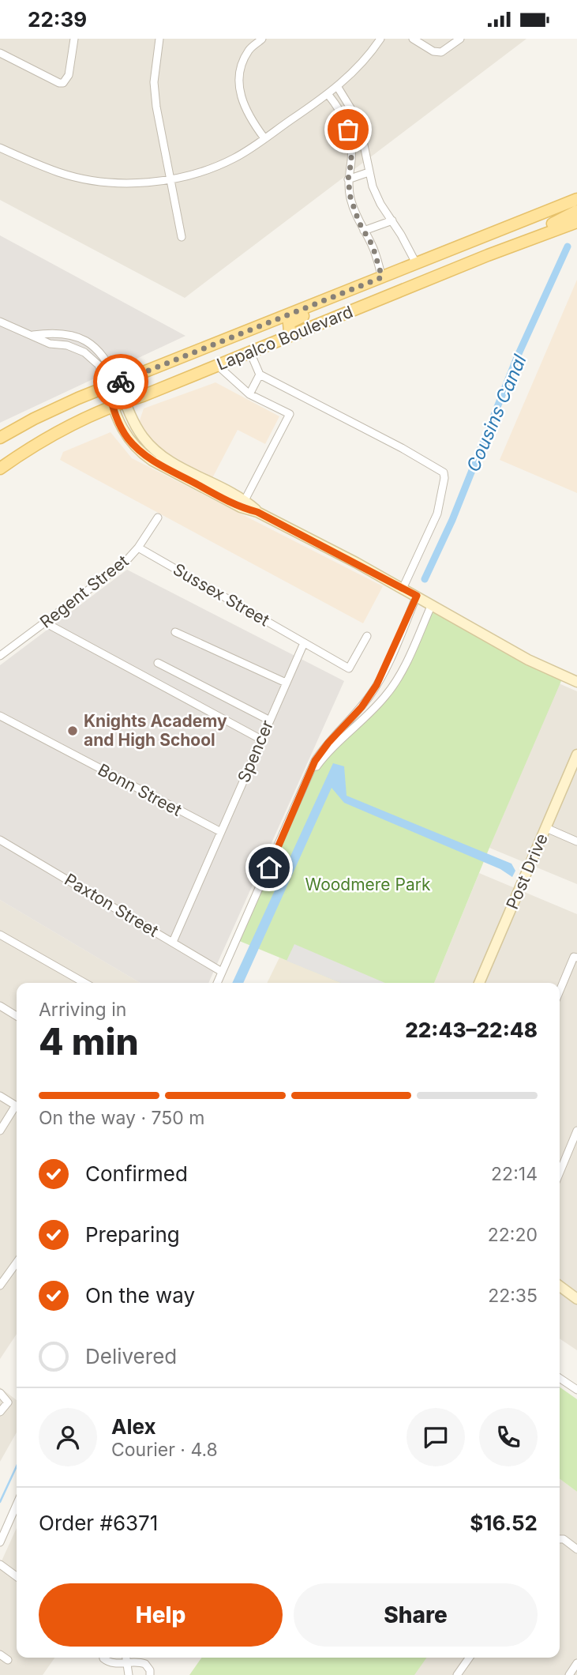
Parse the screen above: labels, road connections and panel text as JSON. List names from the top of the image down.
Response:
{
  "streets": {
    "main road": ["Lapalco Boulevard"],
    "street": [
      "Regent Street",
      "Sussex Street",
      "Spencer",
      "Bonn Street",
      "Post Drive",
      "Paxton Street"
    ]
  },
  "crossings": [
    ["Regent Street", "Sussex Street"],
    ["Sussex Street", "Spencer"],
    ["Spencer", "Bonn Street"],
    ["Spencer", "Paxton Street"]
  ],
  "water": ["Cousins Canal"],
  "parks": ["Woodmere Park"],
  "places": ["Knights Academy and High School"],
  "page": {
    "status": "22:39",
    "heading": ["4 min", "Arriving in", "22:43–22:48"],
    "panel": [
      "Alex",
      "Courier · 4.8",
      "Order #6371",
      "$16.52"
    ],
    "bar": "On the way · 750 m",
    "list": [
      ["Confirmed", "22:14"],
      ["Preparing", "22:20"],
      ["On the way", "22:35"],
      "Delivered"
    ],
    "buttons": ["Help", "Share"]
  }
}
